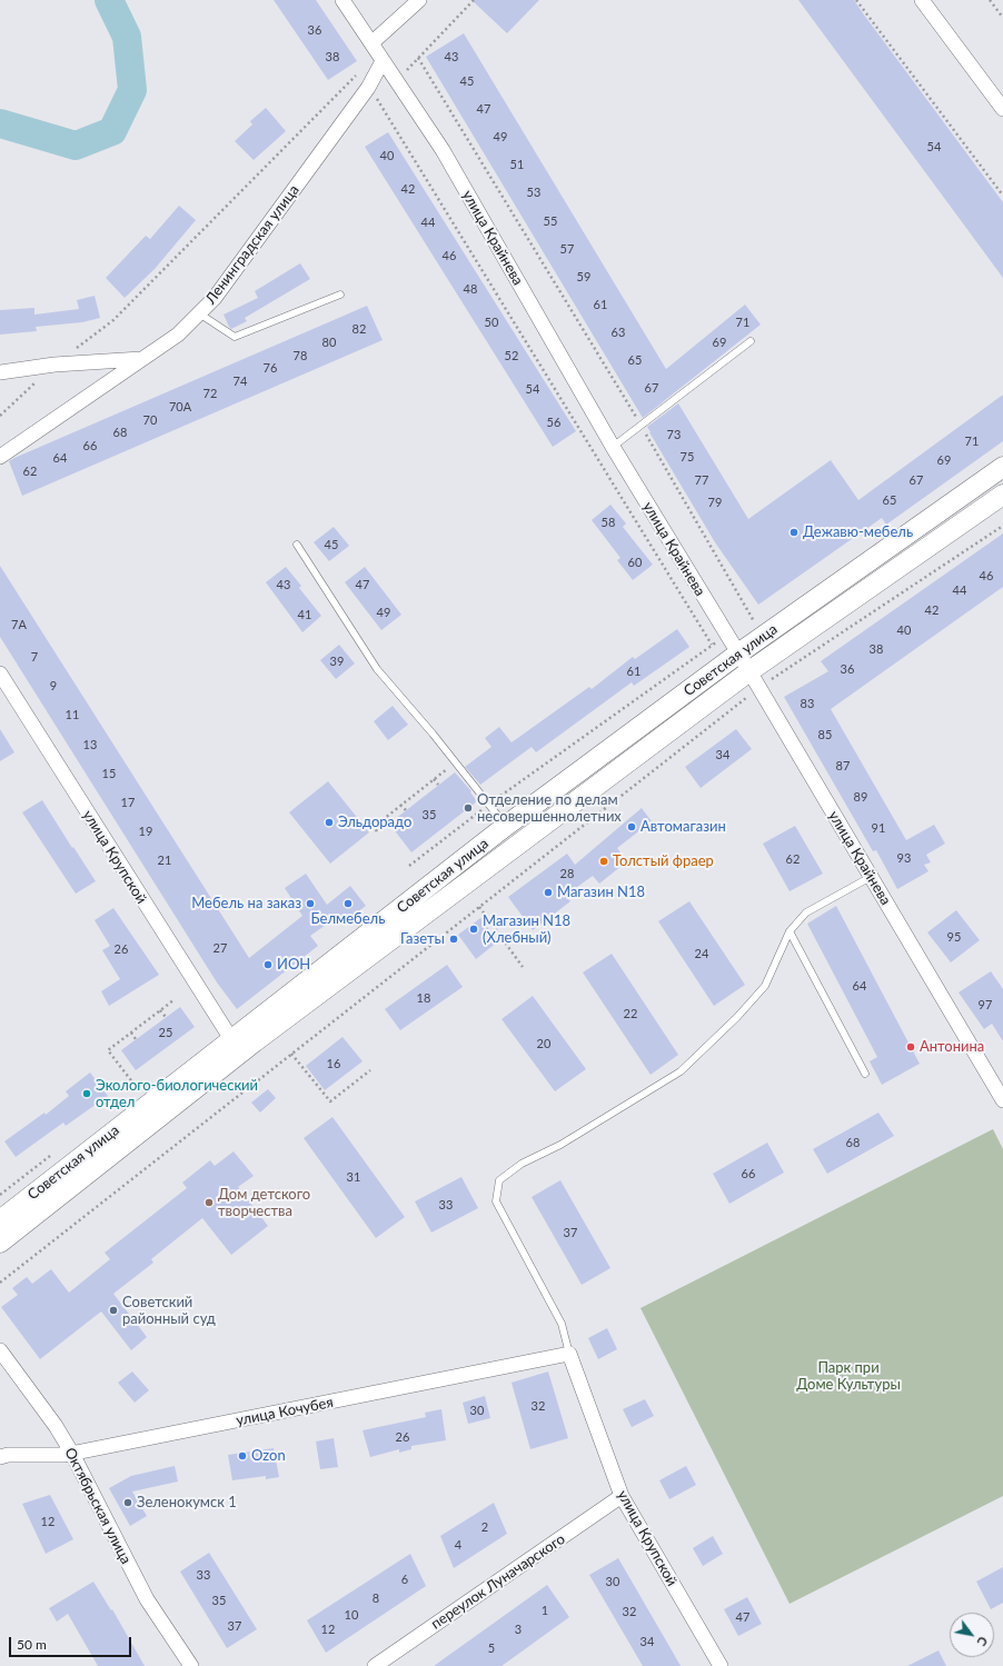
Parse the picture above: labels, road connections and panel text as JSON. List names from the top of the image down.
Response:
{
  "streets": {
    "street": [
      "улица Крайнева",
      "Ленинградская улица",
      "Советская улица",
      "улица Крупской",
      "улица Кочубея",
      "Октябрьская улица",
      "переулок Луначарского"
    ]
  },
  "crossings": [
    ["улица Крайнева", "Ленинградская улица"],
    ["улица Крайнева", "Советская улица"],
    ["Советская улица", "улица Крупской"],
    ["улица Крупской", "улица Кочубея"],
    ["улица Крупской", "переулок Луначарского"],
    ["улица Кочубея", "Октябрьская улица"]
  ],
  "parks": ["Парк при Доме Культуры"],
  "places": [
    "Дежавю-мебель",
    "Отделение по делам несовершеннолетних",
    "Эльдорадо",
    "Автомагазин",
    "Толстый фраер",
    "Магазин N18",
    "Мебель на заказ",
    "Белмебель",
    "Магазин N18 (Хлебный)",
    "Газеты",
    "ИОН",
    "Антонина",
    "Эколого-биологический отдел",
    "Дом детского творчества",
    "Советский районный суд",
    "Ozon",
    "Зеленокумск 1"
  ],
  "house_numbers": [
    "36",
    "38",
    "43",
    "45",
    "47",
    "49",
    "54",
    "40",
    "51",
    "42",
    "53",
    "55",
    "44",
    "57",
    "46",
    "59",
    "48",
    "61",
    "50",
    "71",
    "82",
    "63",
    "80",
    "69",
    "78",
    "52",
    "65",
    "76",
    "74",
    "67",
    "54",
    "72",
    "70А",
    "70",
    "56",
    "68",
    "73",
    "71",
    "66",
    "75",
    "64",
    "69",
    "62",
    "77",
    "67",
    "65",
    "79",
    "58",
    "45",
    "60",
    "46",
    "43",
    "47",
    "44",
    "42",
    "49",
    "41",
    "7А",
    "40",
    "38",
    "7",
    "39",
    "36",
    "61",
    "9",
    "83",
    "11",
    "85",
    "13",
    "34",
    "87",
    "15",
    "89",
    "17",
    "35",
    "91",
    "19",
    "93",
    "62",
    "21",
    "28",
    "95",
    "27",
    "26",
    "24",
    "64",
    "18",
    "97",
    "22",
    "25",
    "20",
    "16",
    "68",
    "66",
    "31",
    "33",
    "37",
    "32",
    "30",
    "26",
    "12",
    "2",
    "4",
    "33",
    "6",
    "30",
    "8",
    "35",
    "1",
    "32",
    "10",
    "47",
    "37",
    "12",
    "3",
    "34",
    "5"
  ],
  "scale_bar": "50 m",
  "north": "bottom right"
}
